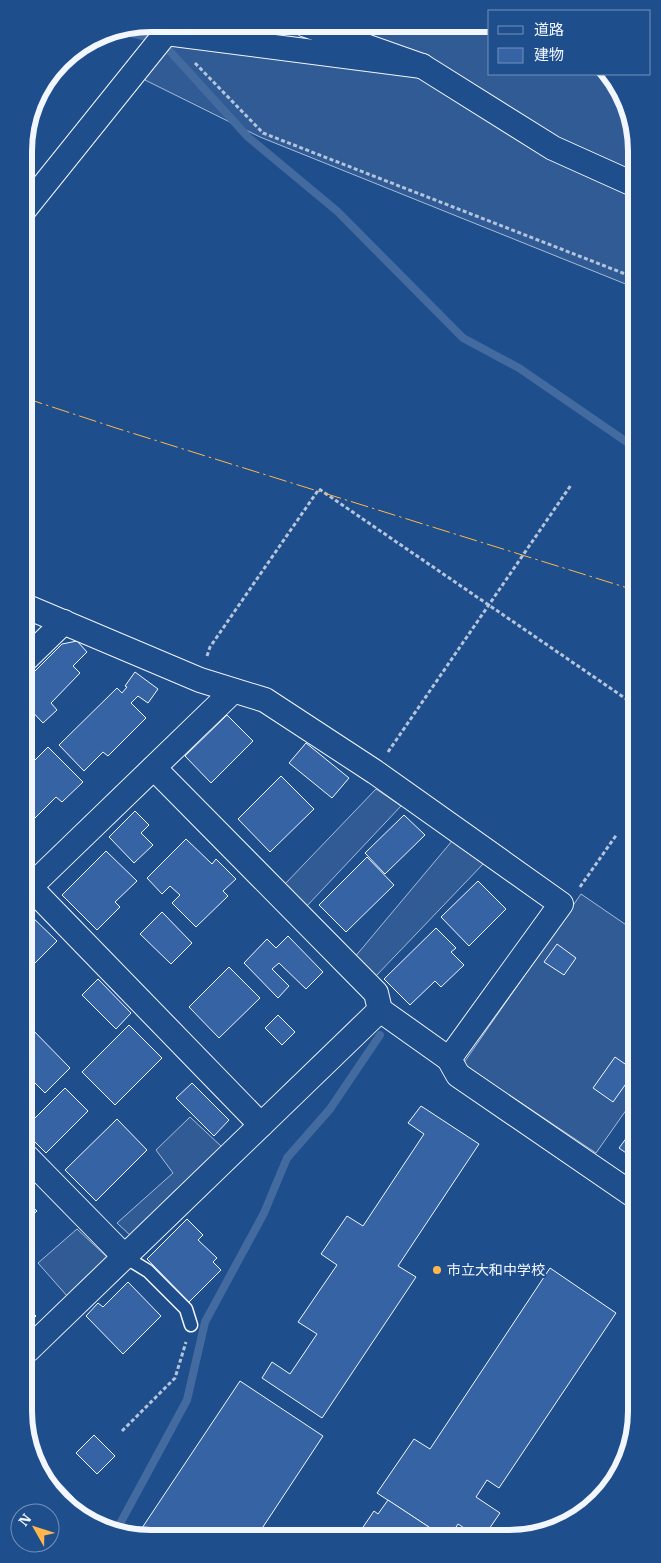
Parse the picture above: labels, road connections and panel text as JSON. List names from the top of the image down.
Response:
{
  "places": ["市立大和中学校"],
  "legend": ["道路", "建物"],
  "north": "top left"
}
